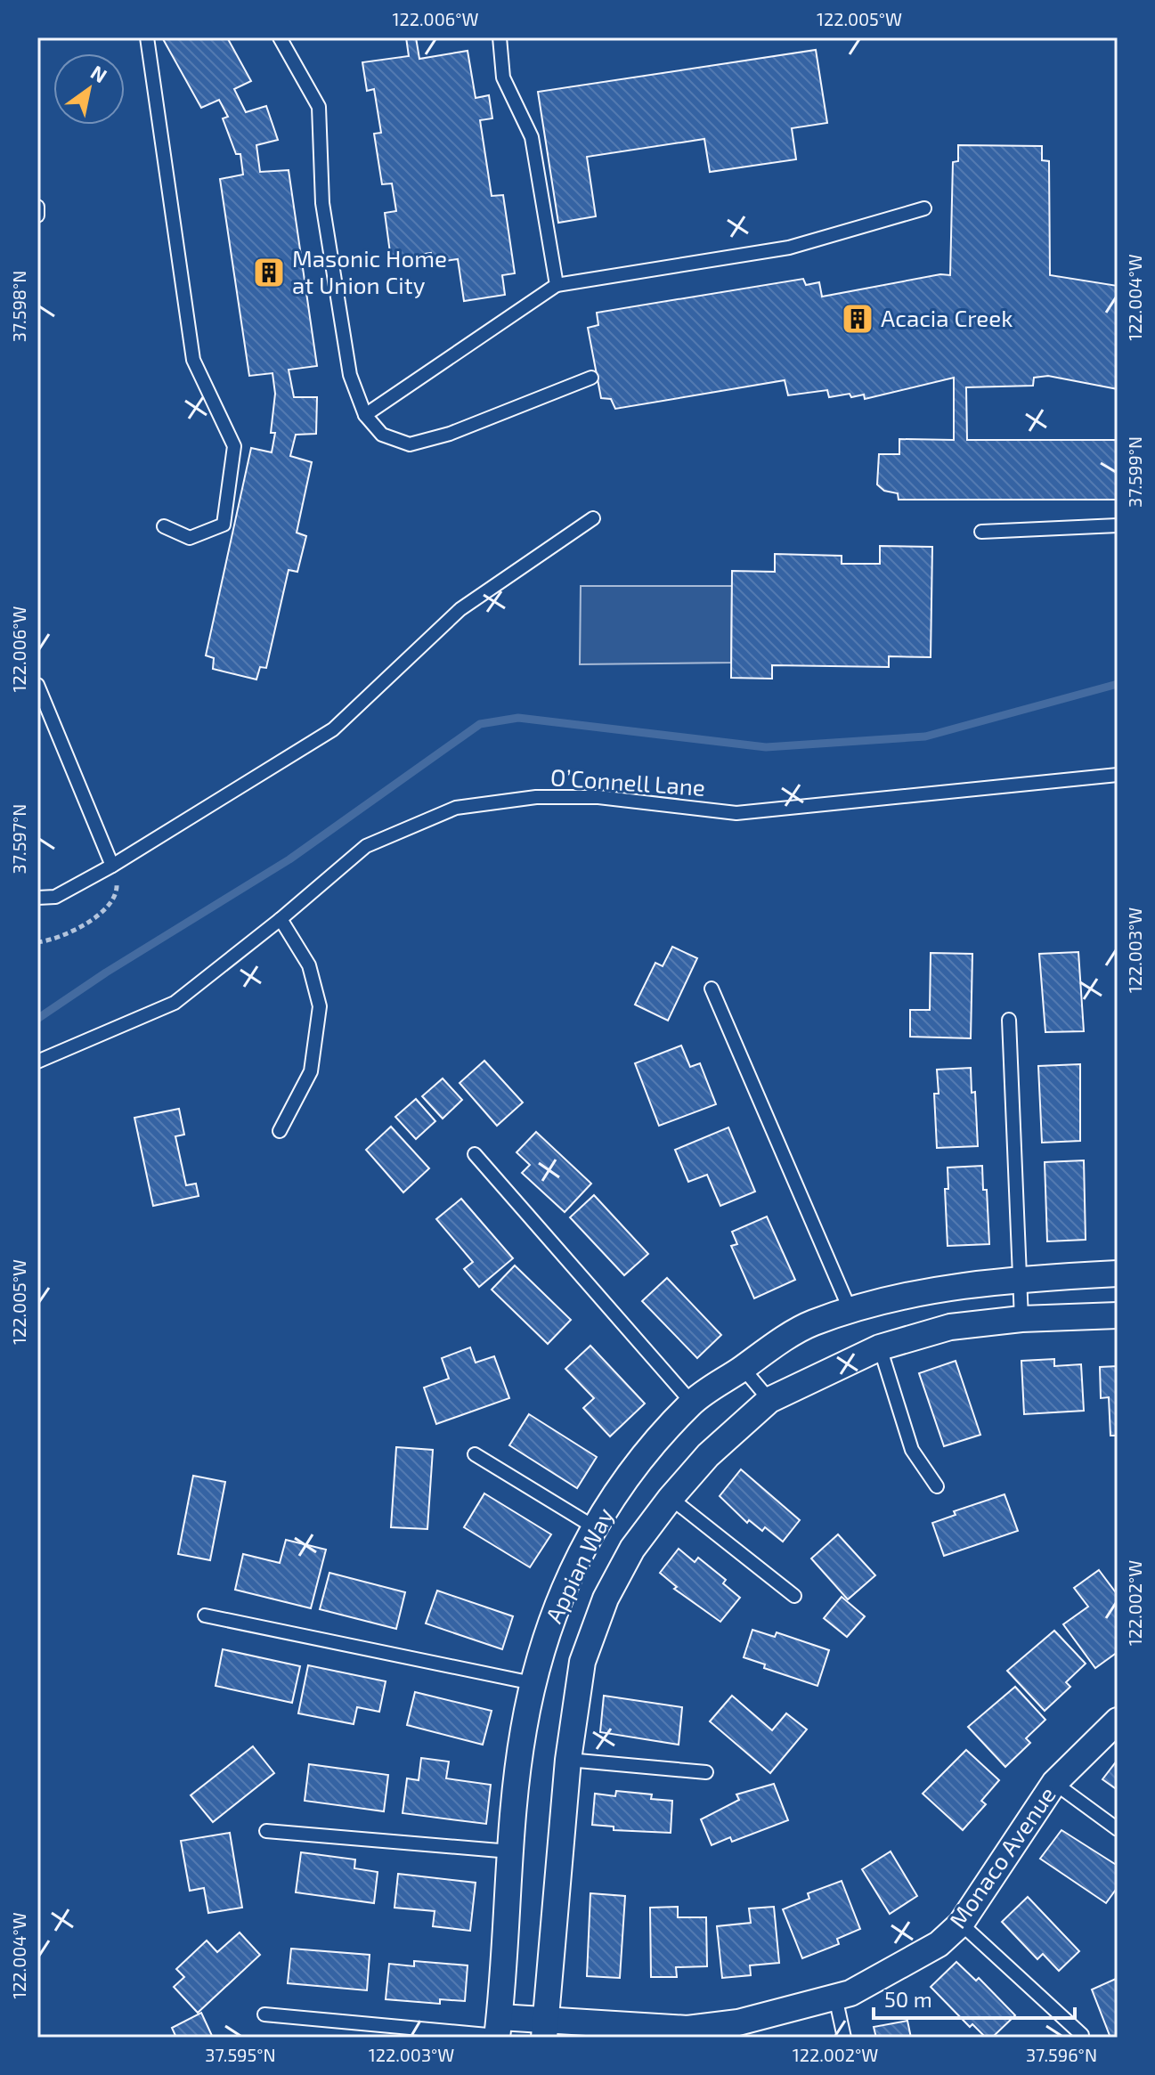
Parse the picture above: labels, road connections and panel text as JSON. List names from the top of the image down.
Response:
{
  "streets": {
    "street": ["Appian Way", "Monaco Avenue"],
    "lane": ["O’Connell Lane"]
  },
  "crossings": [
    ["Appian Way", "Monaco Avenue"]
  ],
  "places": {
    "building": ["Masonic Home at Union City", "Acacia Creek"]
  },
  "scale_bar": "50 m",
  "north": "top right",
  "coordinates": [
    "122.006°W",
    "122.005°W",
    "122.004°W",
    "37.598°N",
    "37.599°N",
    "37.597°N",
    "122.003°W",
    "122.002°W",
    "37.595°N",
    "37.596°N"
  ]
}
